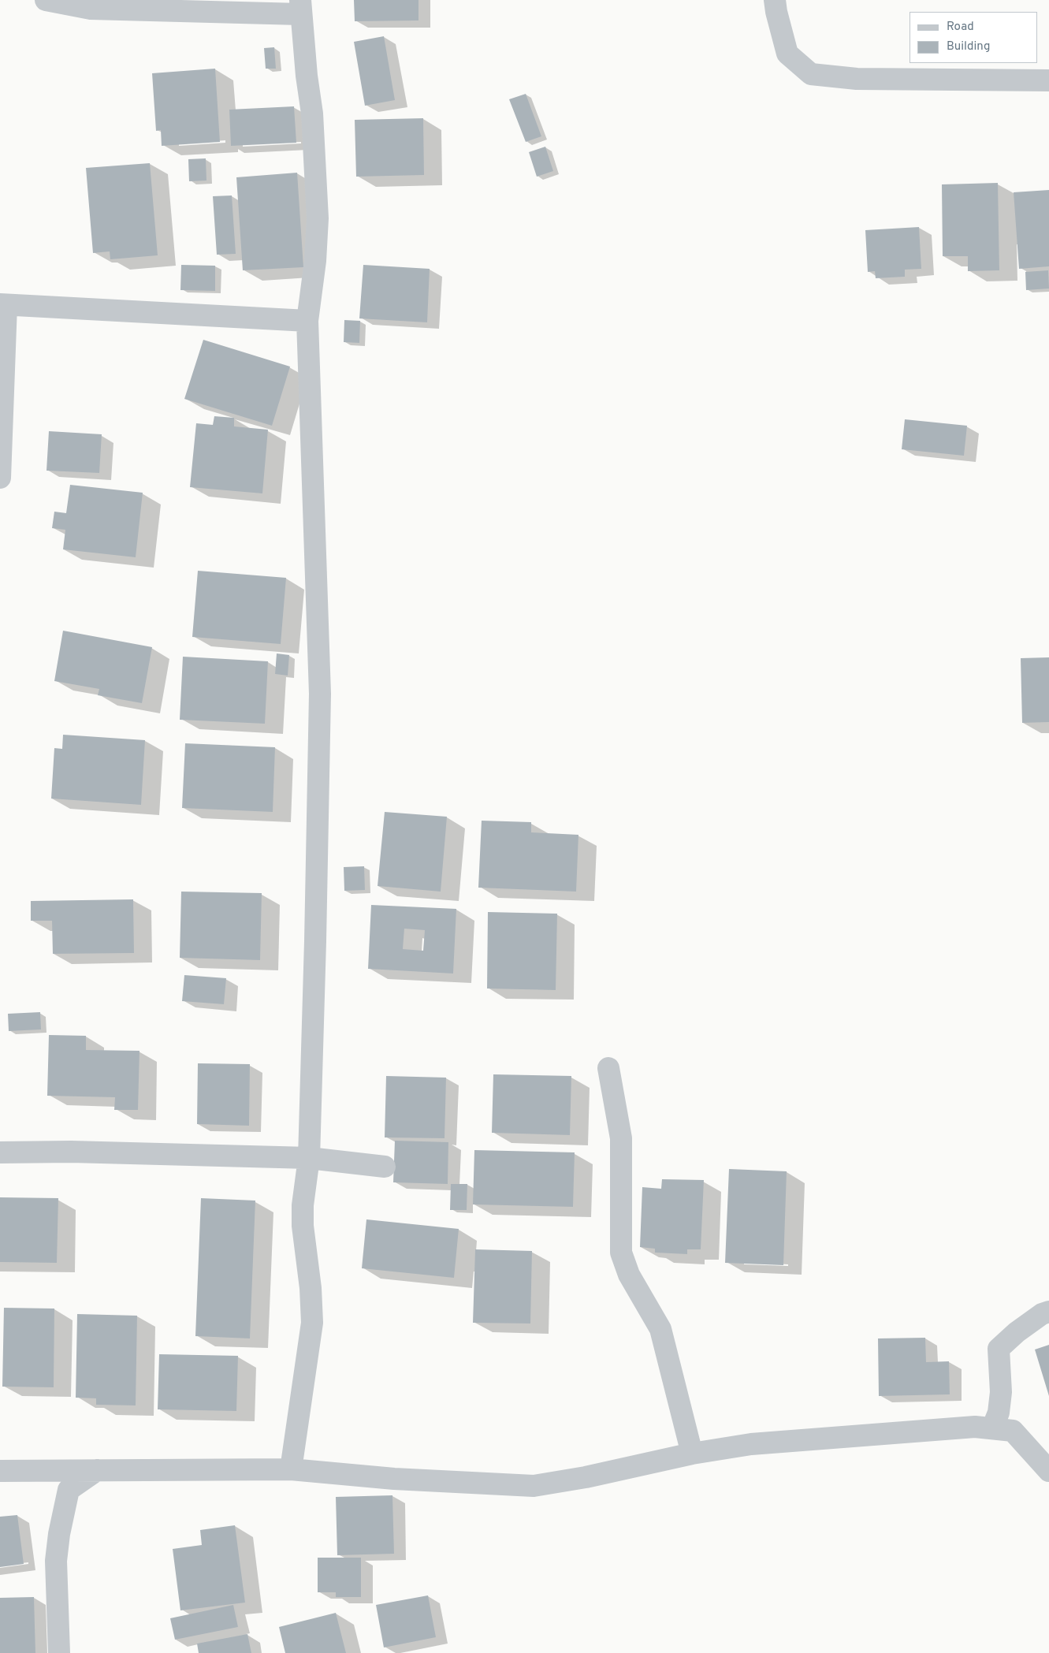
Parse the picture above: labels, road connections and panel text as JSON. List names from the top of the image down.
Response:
{
  "legend": ["Road", "Building"]
}
